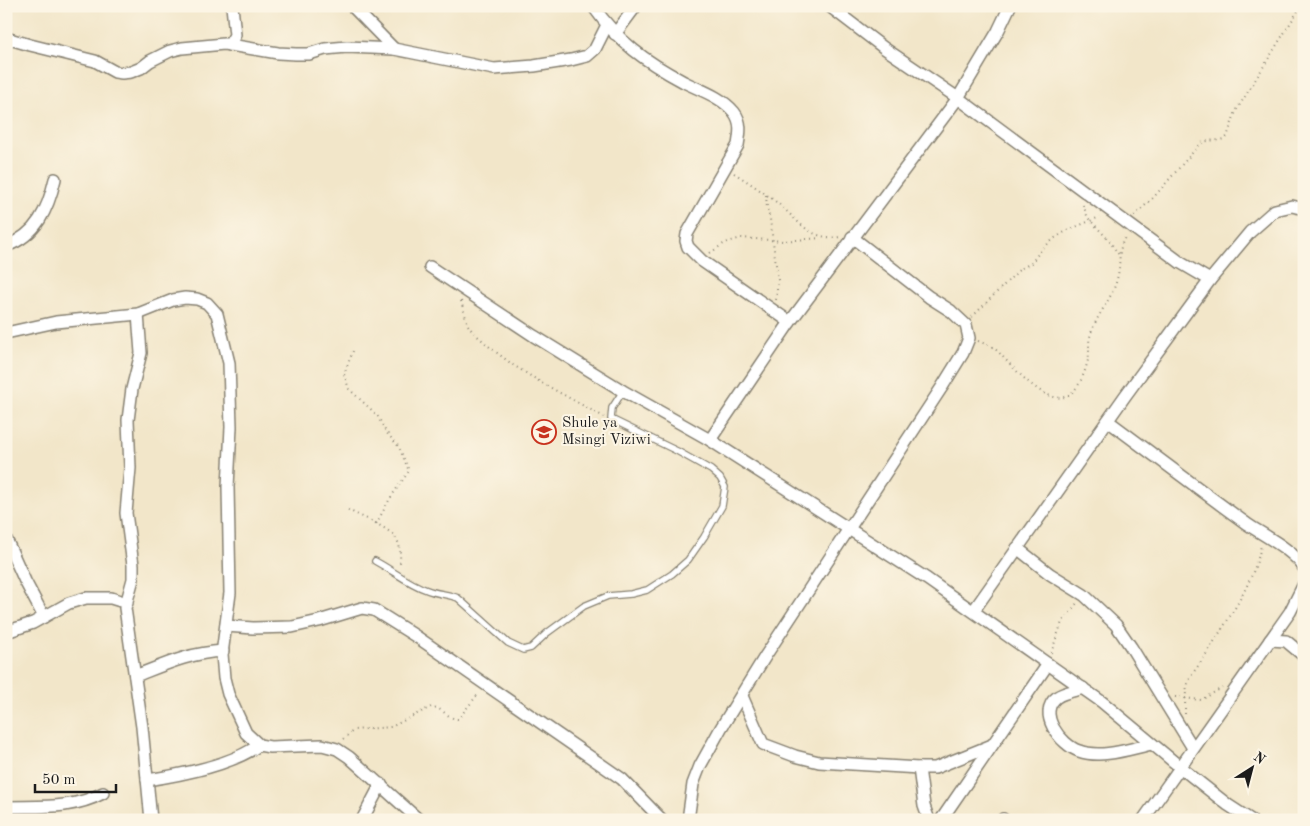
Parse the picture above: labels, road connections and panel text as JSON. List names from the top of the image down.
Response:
{
  "places": {
    "school or university": ["Shule ya Msingi Viziwi"]
  },
  "scale_bar": "50 m",
  "north": "top right"
}
